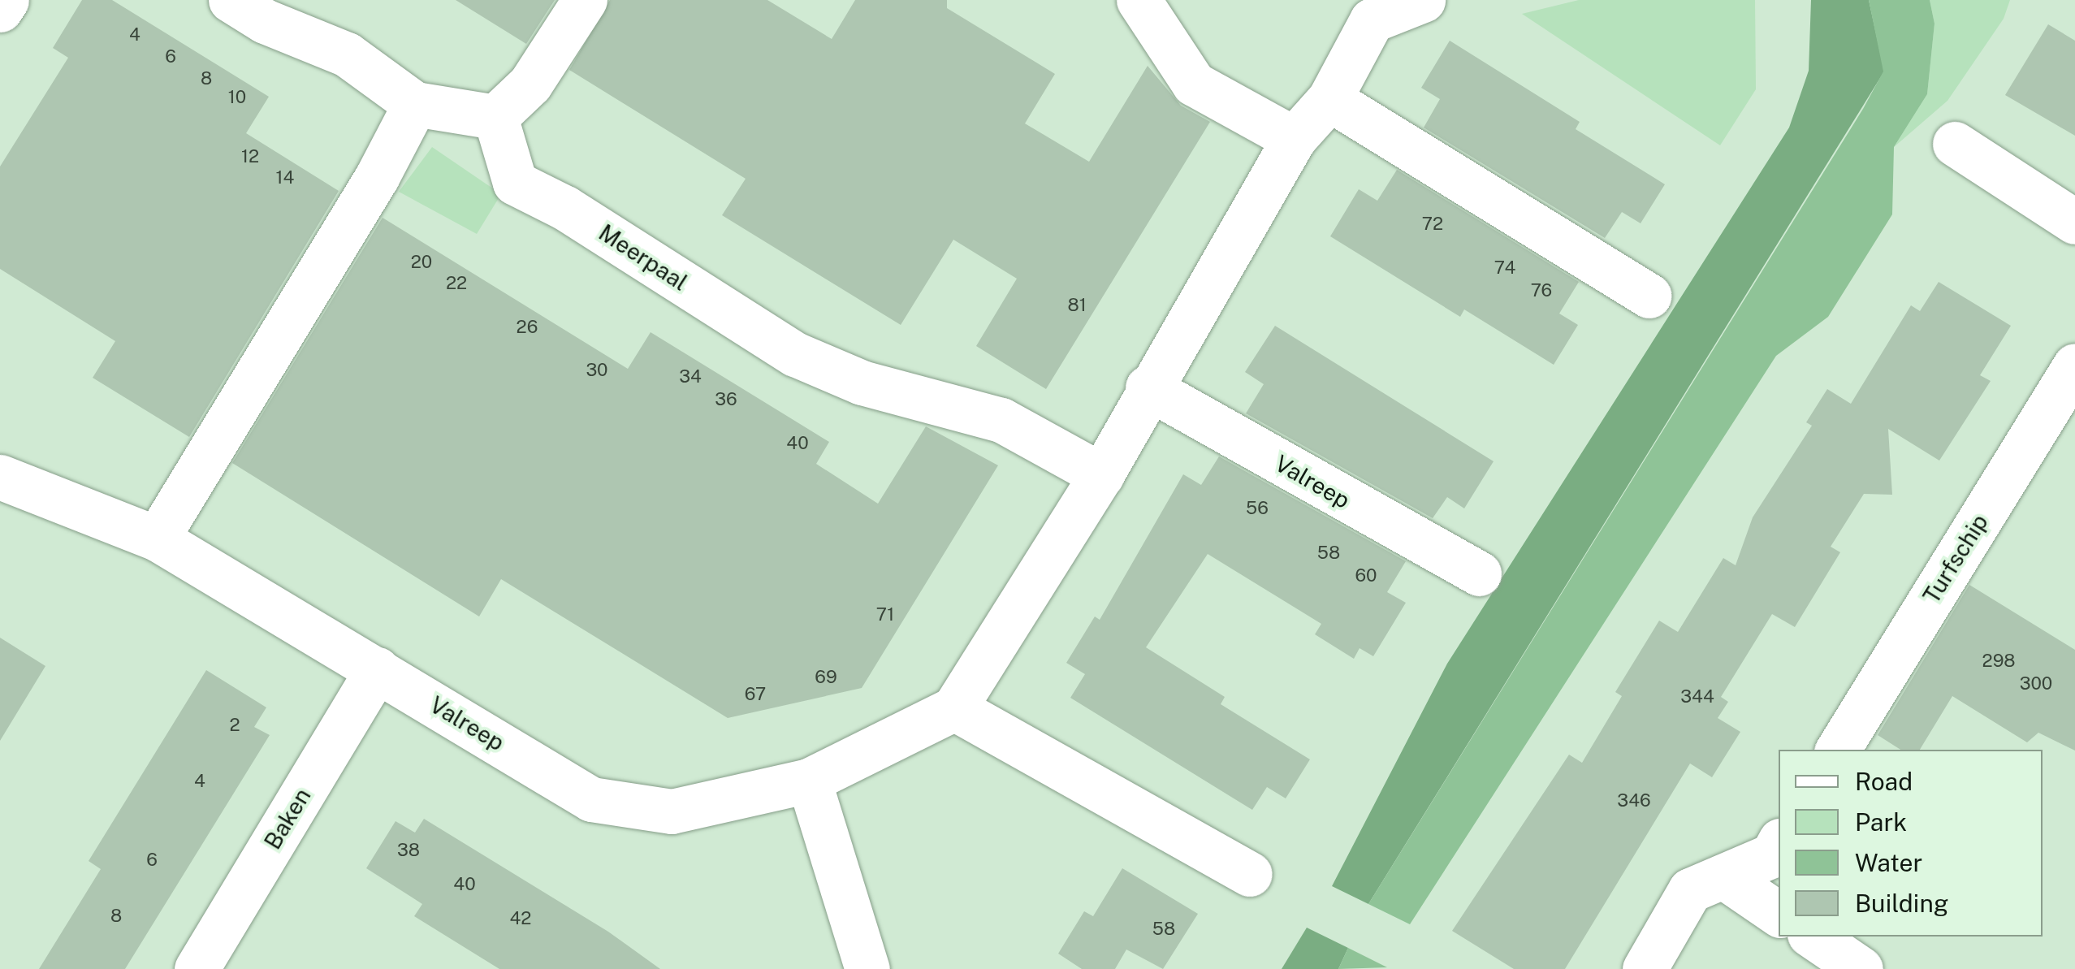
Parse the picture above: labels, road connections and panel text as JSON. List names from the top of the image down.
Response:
{
  "streets": {
    "street": [
      "Meerpaal",
      "Valreep",
      "Turfschip",
      "Baken"
    ]
  },
  "crossings": [
    ["Valreep", "Baken"]
  ],
  "house_numbers": [
    "4",
    "6",
    "8",
    "10",
    "12",
    "14",
    "72",
    "20",
    "74",
    "22",
    "76",
    "81",
    "26",
    "30",
    "34",
    "36",
    "40",
    "56",
    "58",
    "60",
    "71",
    "298",
    "69",
    "300",
    "67",
    "344",
    "2",
    "4",
    "346",
    "38",
    "6",
    "40",
    "8",
    "42",
    "58"
  ],
  "legend": [
    "Road",
    "Park",
    "Water",
    "Building"
  ]
}
